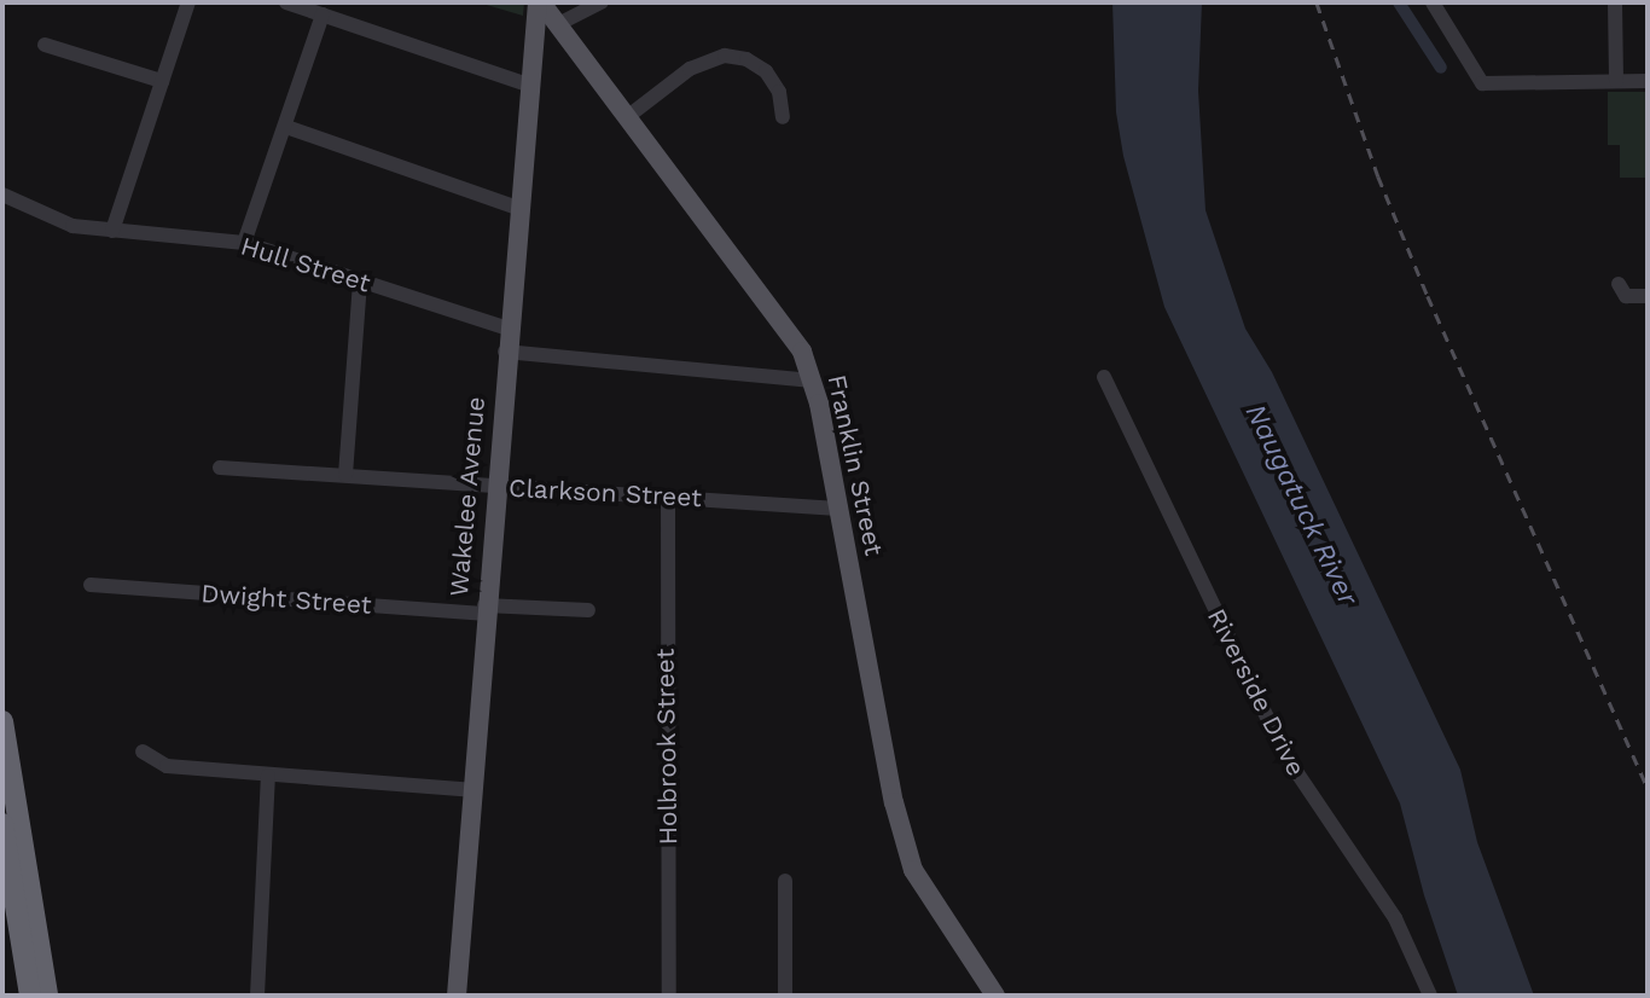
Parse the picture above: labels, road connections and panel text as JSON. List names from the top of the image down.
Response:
{
  "streets": {
    "main road": ["Franklin Street", "Wakelee Avenue"],
    "street": [
      "Hull Street",
      "Clarkson Street",
      "Dwight Street",
      "Riverside Drive",
      "Holbrook Street"
    ]
  },
  "crossings": [
    ["Hull Street", "Wakelee Avenue"],
    ["Franklin Street", "Clarkson Street"],
    ["Franklin Street", "Wakelee Avenue"],
    ["Clarkson Street", "Wakelee Avenue"],
    ["Clarkson Street", "Holbrook Street"],
    ["Wakelee Avenue", "Dwight Street"]
  ],
  "water": ["Naugatuck River"]
}
